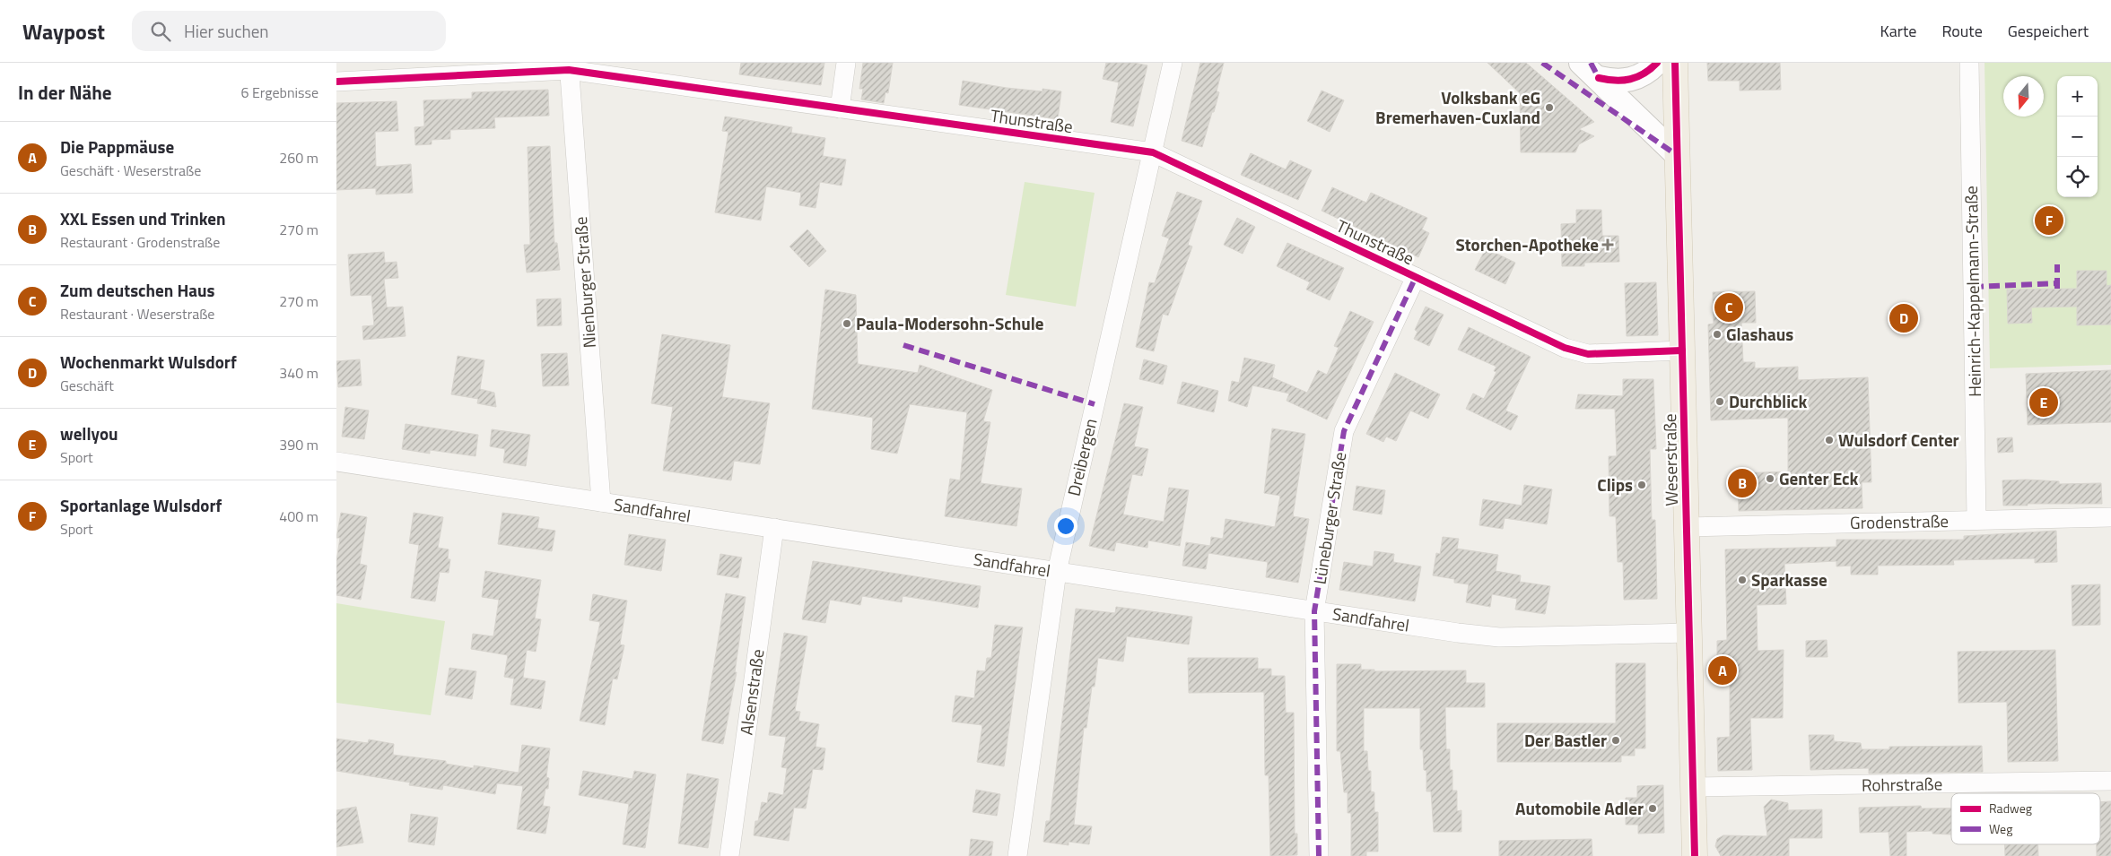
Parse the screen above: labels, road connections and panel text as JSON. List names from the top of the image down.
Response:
{
  "streets": {
    "main road": ["Weserstraße"],
    "street": [
      "Thunstraße",
      "Nienburger Straße",
      "Heinrich-Kappelmann-Straße",
      "Dreibergen",
      "Sandfahrel",
      "Lüneburger Straße",
      "Grodenstraße",
      "Alsenstraße",
      "Rohrstraße"
    ]
  },
  "crossings": [
    ["Thunstraße", "Nienburger Straße"],
    ["Thunstraße", "Dreibergen"],
    ["Thunstraße", "Weserstraße"],
    ["Thunstraße", "Lüneburger Straße"],
    ["Nienburger Straße", "Sandfahrel"],
    ["Heinrich-Kappelmann-Straße", "Grodenstraße"],
    ["Dreibergen", "Sandfahrel"],
    ["Weserstraße", "Sandfahrel"],
    ["Weserstraße", "Grodenstraße"],
    ["Weserstraße", "Rohrstraße"],
    ["Sandfahrel", "Lüneburger Straße"],
    ["Sandfahrel", "Alsenstraße"]
  ],
  "places": {
    "other": [
      "Volksbank eG Bremerhaven-Cuxland",
      "Paula-Modersohn-Schule",
      "Glashaus",
      "Durchblick",
      "Wulsdorf Center",
      "Genter Eck",
      "Clips",
      "Sparkasse",
      "Der Bastler",
      "Automobile Adler"
    ],
    "health": ["Storchen-Apotheke"]
  },
  "legend": ["Radweg", "Weg"],
  "north": "bottom",
  "page": {
    "header": "Waypost",
    "search": "Hier suchen",
    "nav": ["Karte", "Route", "Gespeichert"],
    "heading": ["In der Nähe", "6 Ergebnisse"],
    "map_buttons": ["+", "−"],
    "list": [
      {
        "mark": "A",
        "name": "Die Pappmäuse",
        "note": "Geschäft · Weserstraße",
        "value": "260 m"
      },
      {
        "mark": "B",
        "name": "XXL Essen und Trinken",
        "note": "Restaurant · Grodenstraße",
        "value": "270 m"
      },
      {
        "mark": "C",
        "name": "Zum deutschen Haus",
        "note": "Restaurant · Weserstraße",
        "value": "270 m"
      },
      {
        "mark": "D",
        "name": "Wochenmarkt Wulsdorf",
        "note": "Geschäft",
        "value": "340 m"
      },
      {
        "mark": "E",
        "name": "wellyou",
        "note": "Sport",
        "value": "390 m"
      },
      {
        "mark": "F",
        "name": "Sportanlage Wulsdorf",
        "note": "Sport",
        "value": "400 m"
      }
    ],
    "pins": [
      "F",
      "C",
      "D",
      "E",
      "B",
      "A"
    ]
  }
}
